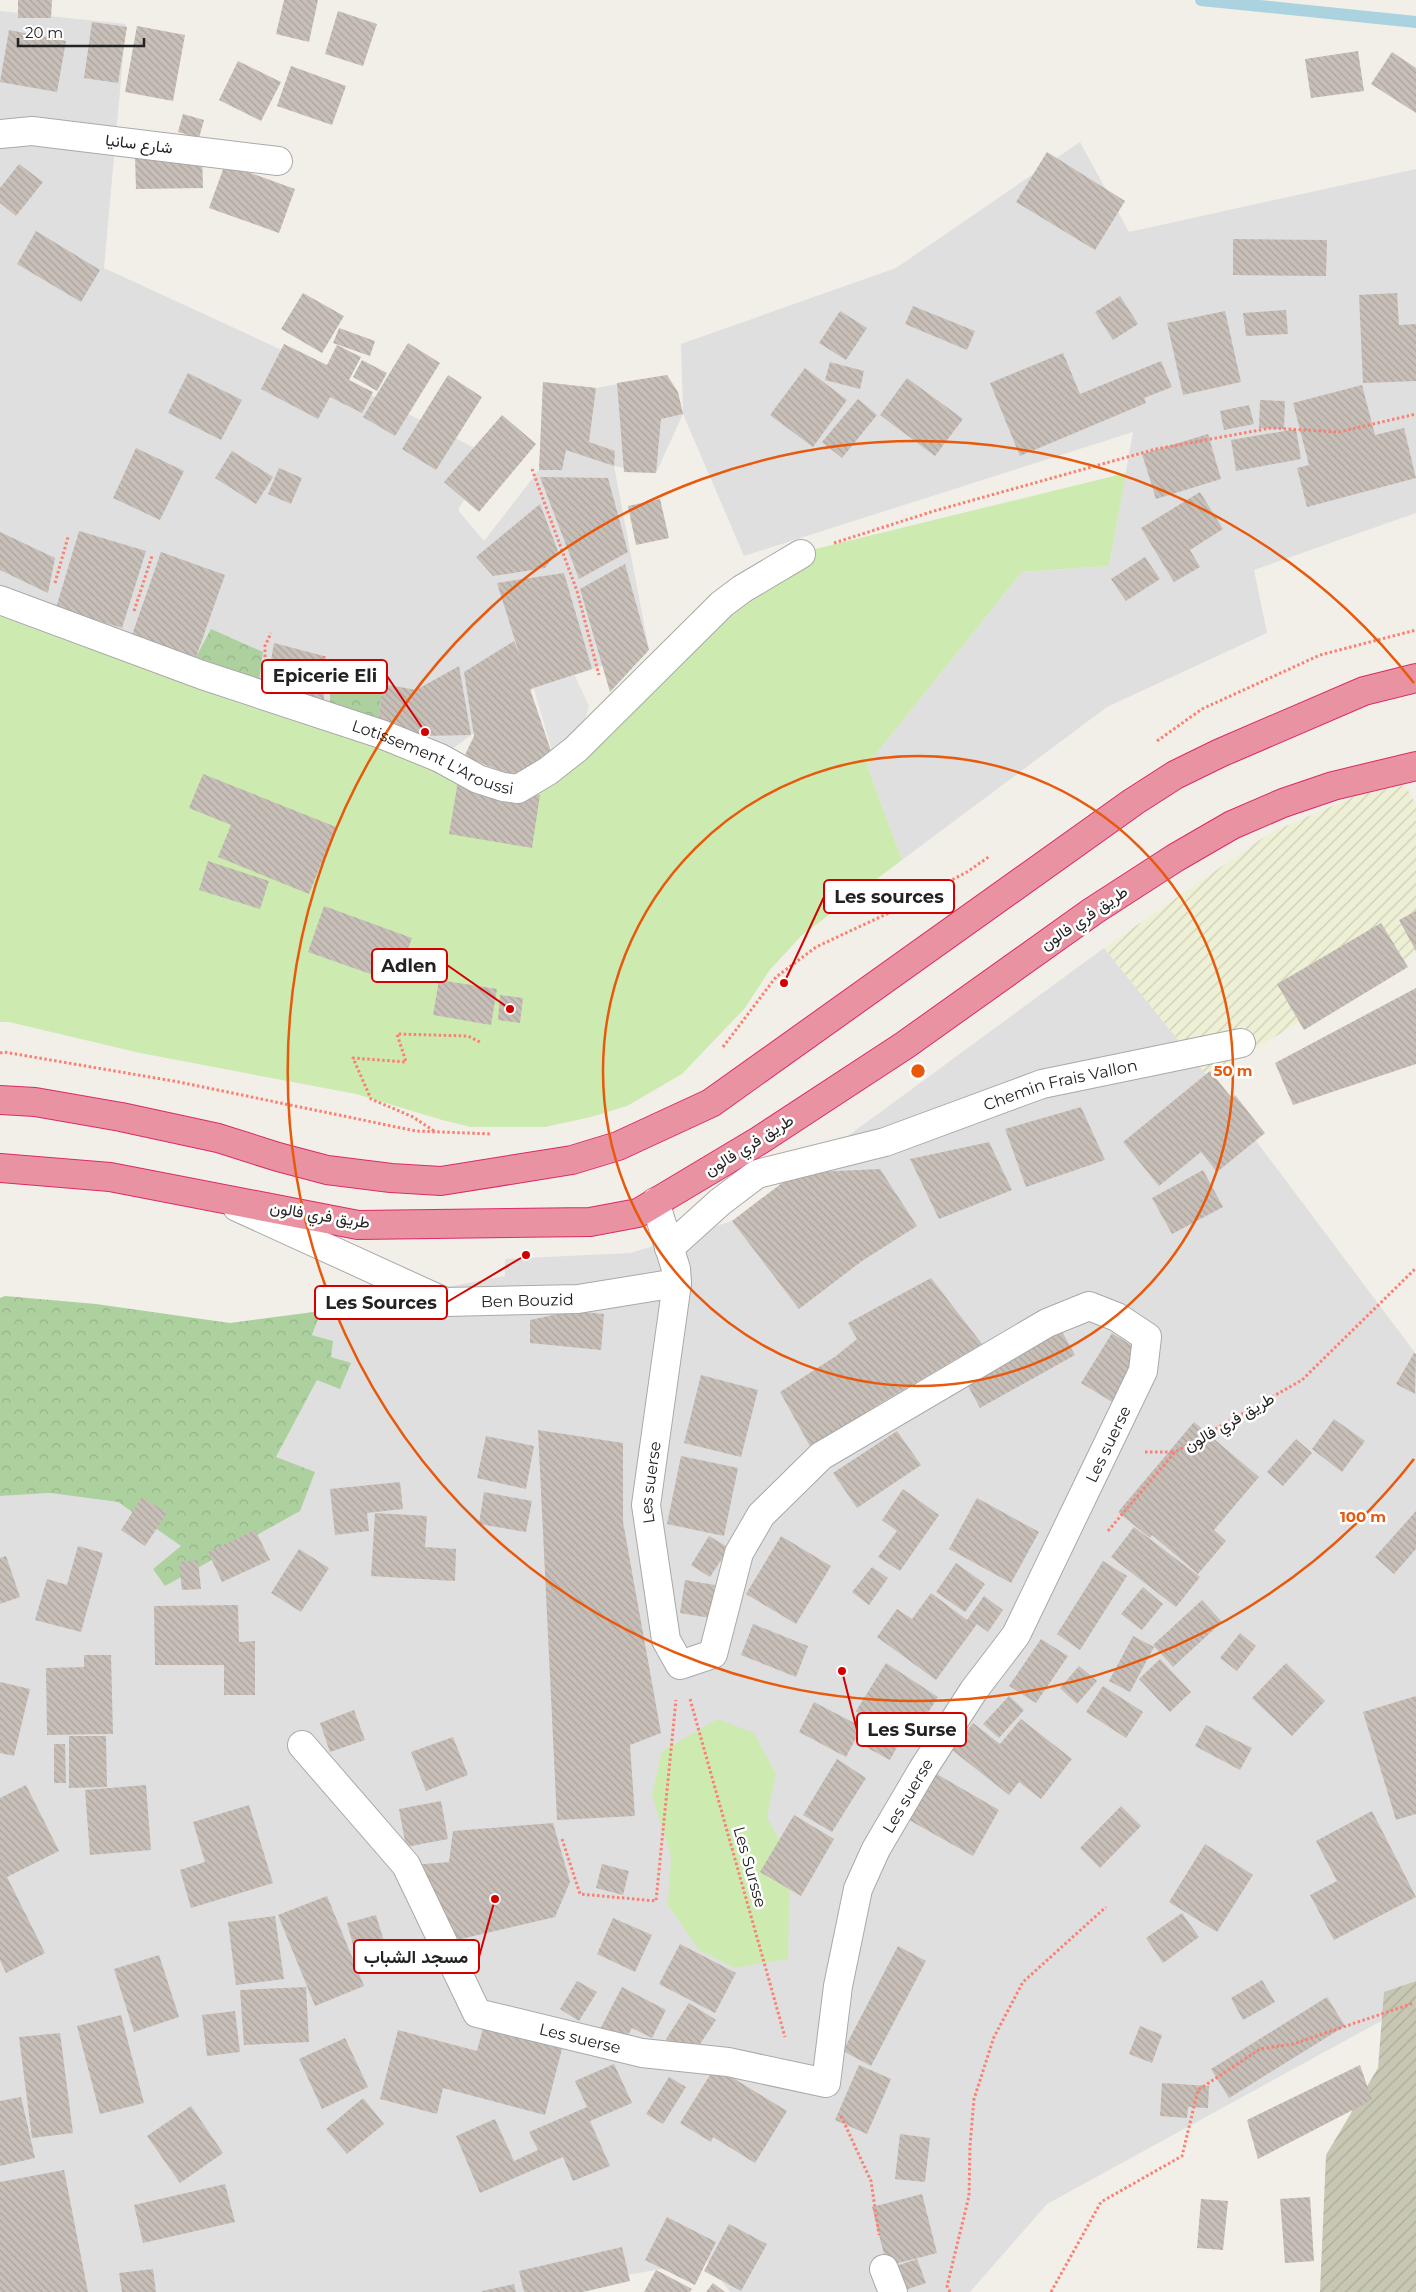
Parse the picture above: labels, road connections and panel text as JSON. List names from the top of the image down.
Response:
{
  "streets": {
    "highway": ["طريق فري فالون"],
    "street": [
      "شارع سانيا",
      "Lotissement L'Aroussi",
      "Chemin Frais Vallon",
      "Ben Bouzid",
      "Les suerse"
    ],
    "path": ["Les Sursse"]
  },
  "crossings": [
    ["طريق فري فالون", "Ben Bouzid"],
    ["طريق فري فالون", "Les suerse"],
    ["Chemin Frais Vallon", "Les suerse"],
    ["Ben Bouzid", "Les suerse"],
    ["Les suerse", "Les Sursse"]
  ],
  "places": [
    "Epicerie Eli",
    "Les sources",
    "Adlen",
    "Les Sources",
    "Les Surse",
    "مسجد الشباب"
  ],
  "scale_bar": "20 m",
  "rings": ["50 m", "100 m"]
}
